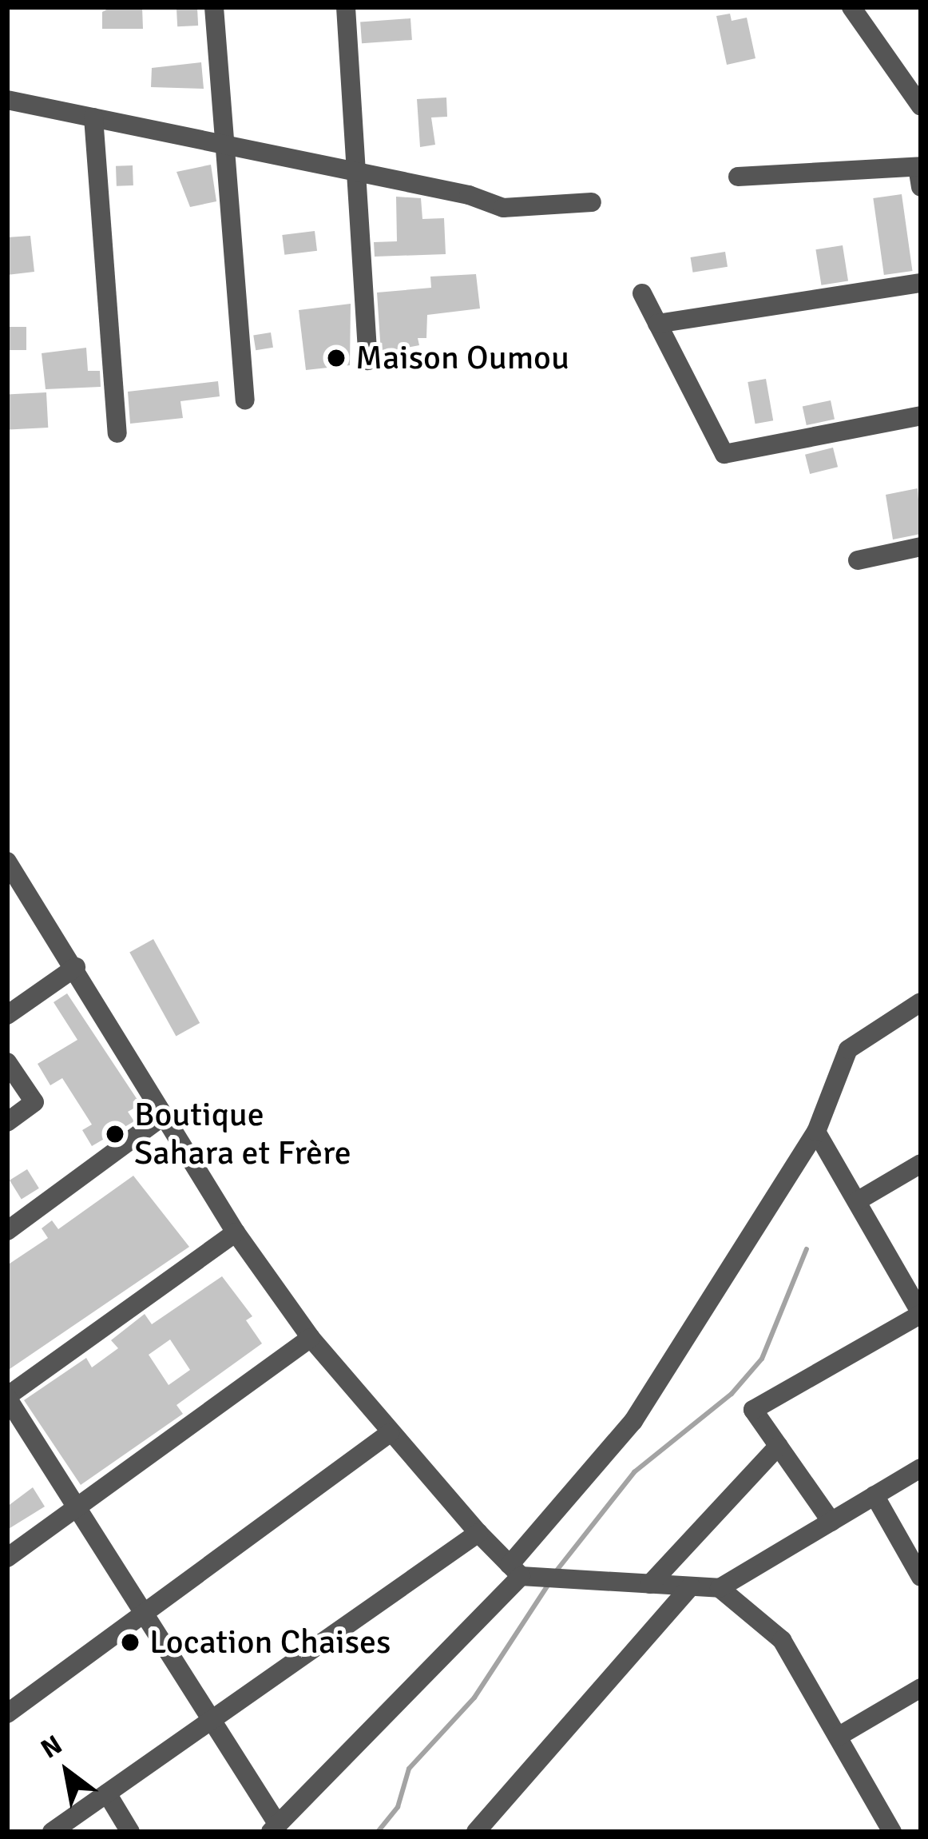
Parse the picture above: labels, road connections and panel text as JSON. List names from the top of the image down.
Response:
{
  "places": ["Maison Oumou", "Boutique Sahara et Frère", "Location Chaises"],
  "north": "top left"
}
